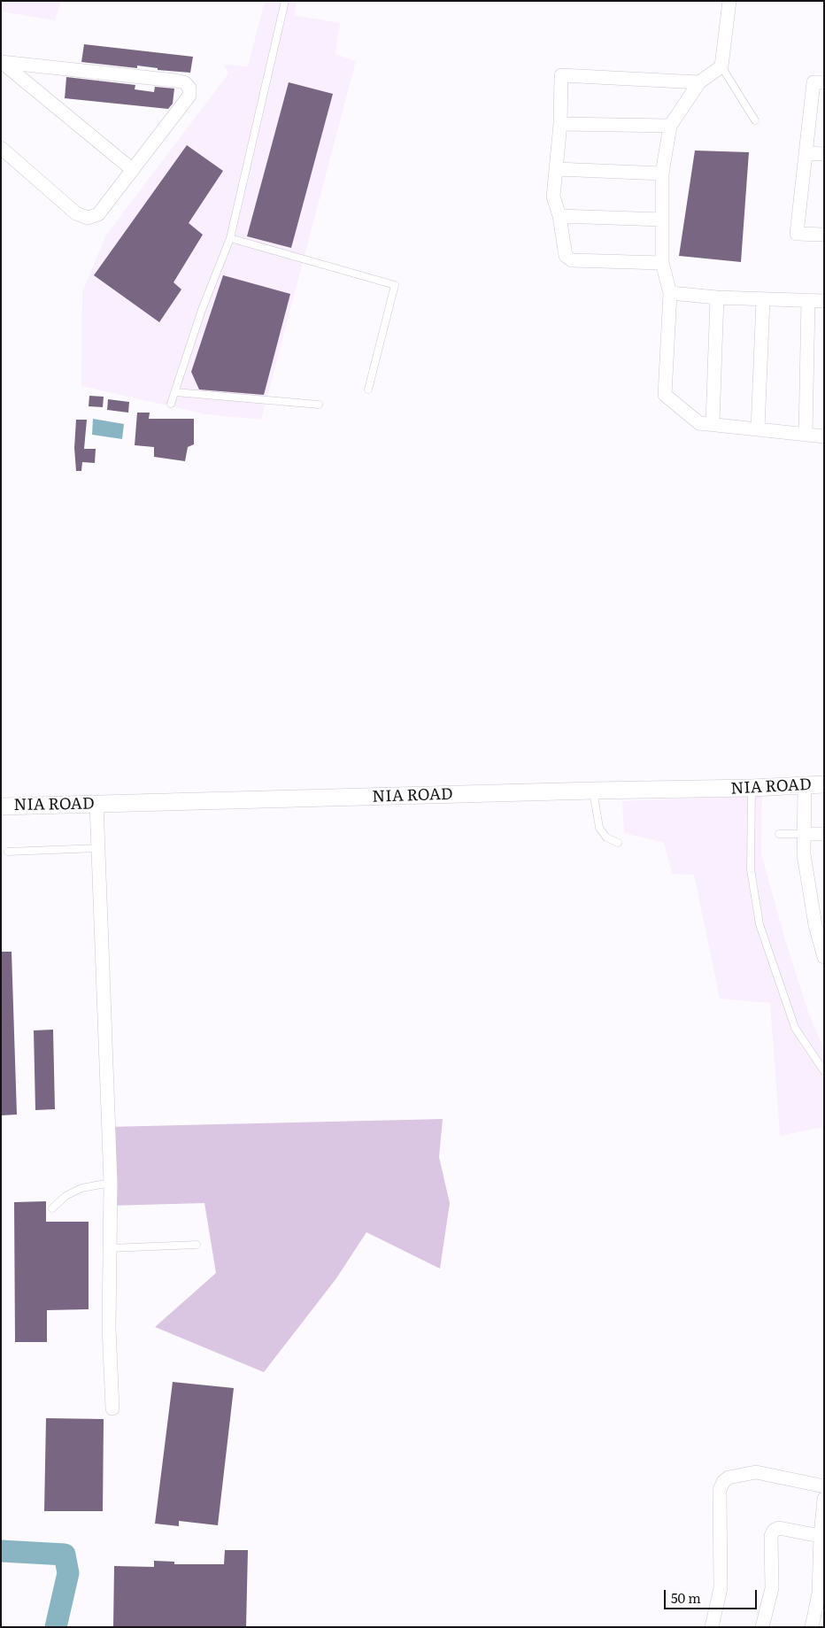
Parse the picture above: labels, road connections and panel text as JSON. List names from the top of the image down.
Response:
{
  "streets": {
    "street": ["NIA ROAD"]
  },
  "scale_bar": "50 m"
}
